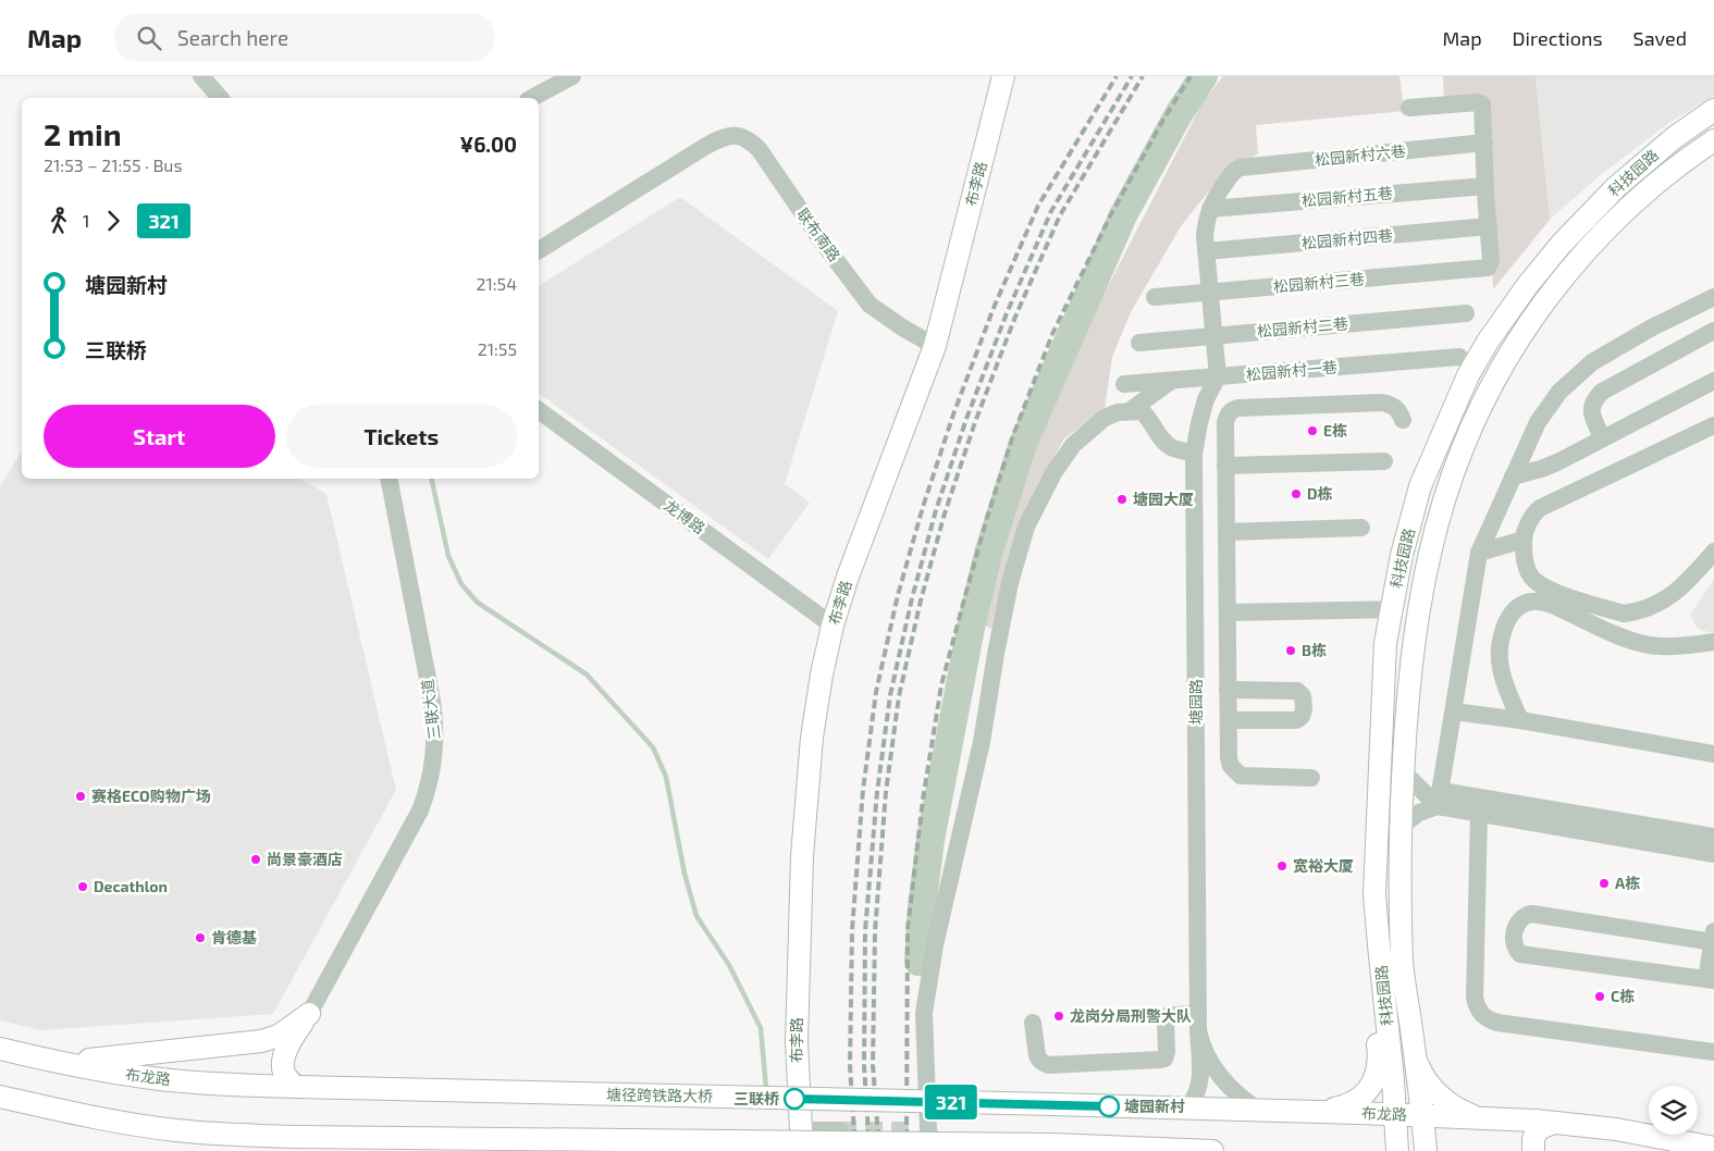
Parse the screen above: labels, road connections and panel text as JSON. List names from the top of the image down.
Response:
{
  "streets": {
    "main road": [
      "科技园路",
      "布李路",
      "布龙路",
      "塘径跨铁路大桥"
    ],
    "street": [
      "松园新村六巷",
      "松园新村五巷",
      "联布南路",
      "松园新村四巷",
      "松园新村三巷",
      "松园新村二巷",
      "松园新村一巷",
      "龙博路",
      "塘园路",
      "三联大道"
    ]
  },
  "crossings": [
    ["松园新村六巷", "松园新村五巷"],
    ["科技园路", "布龙路"],
    ["布李路", "联布南路"],
    ["布李路", "龙博路"],
    ["松园新村四巷", "松园新村三巷"],
    ["松园新村一巷", "塘园路"],
    ["塘园路", "布龙路"],
    ["布龙路", "塘径跨铁路大桥"]
  ],
  "places": [
    "E栋",
    "D栋",
    "塘园大厦",
    "B栋",
    "赛格ECO购物广场",
    "尚景豪酒店",
    "宽裕大厦",
    "A栋",
    "Decathlon",
    "肯德基",
    "C栋",
    "龙岗分局刑警大队",
    "三联桥",
    "塘园新村"
  ],
  "lines": ["bus line 321"],
  "page": {
    "header": "Map",
    "search": "Search here",
    "nav": ["Map", "Directions", "Saved"],
    "on_map": "321",
    "heading": ["2 min", "21:53 – 21:55 · Bus", "¥6.00"],
    "legs": ["1", "321"],
    "list": [
      {
        "name": "塘园新村",
        "value": "21:54"
      },
      {
        "name": "三联桥",
        "value": "21:55"
      }
    ],
    "buttons": ["Start", "Tickets"]
  }
}
